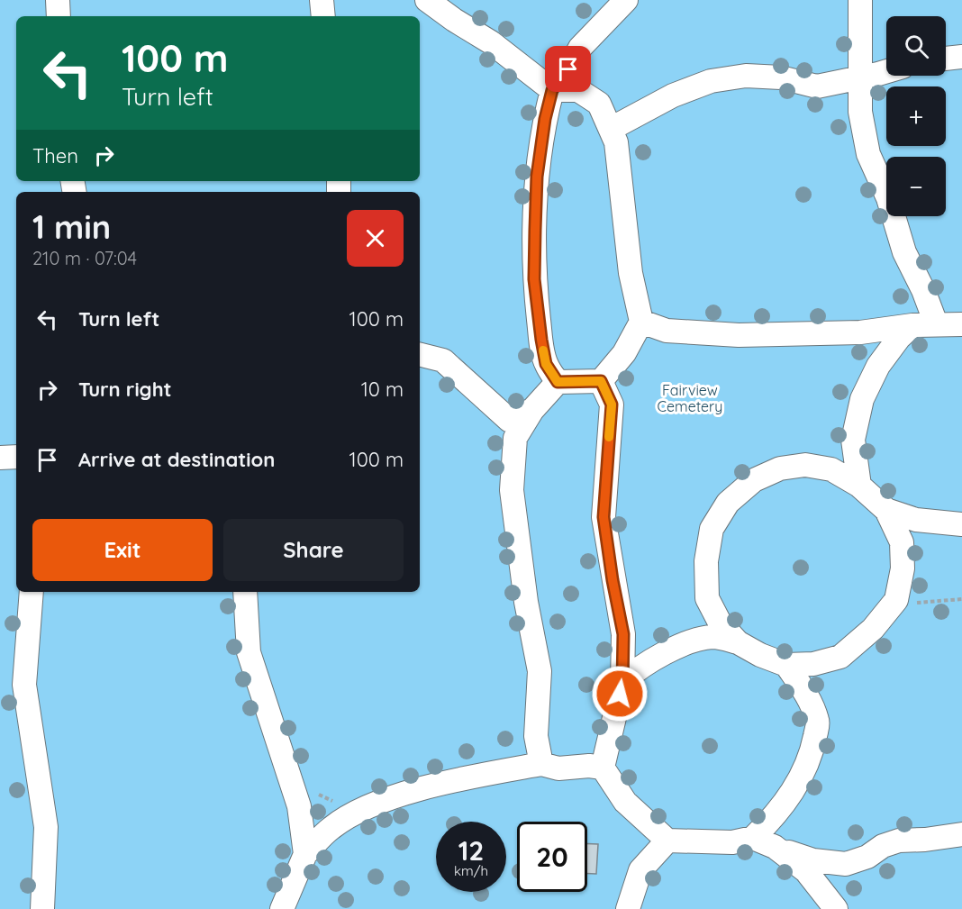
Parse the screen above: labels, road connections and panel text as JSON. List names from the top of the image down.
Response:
{
  "parks": ["Fairview Cemetery"],
  "page": {
    "map_buttons": ["+", "−"],
    "turn": ["100 m", "Turn left"],
    "then": "Then",
    "heading": ["1 min", "210 m · 07:04"],
    "list": [
      {
        "name": "Turn left",
        "value": "100 m"
      },
      {
        "name": "Turn right",
        "value": "10 m"
      },
      {
        "name": "Arrive at destination",
        "value": "100 m"
      }
    ],
    "buttons": ["Exit", "Share"],
    "speed": "12 km/h",
    "limit": "20"
  }
}
